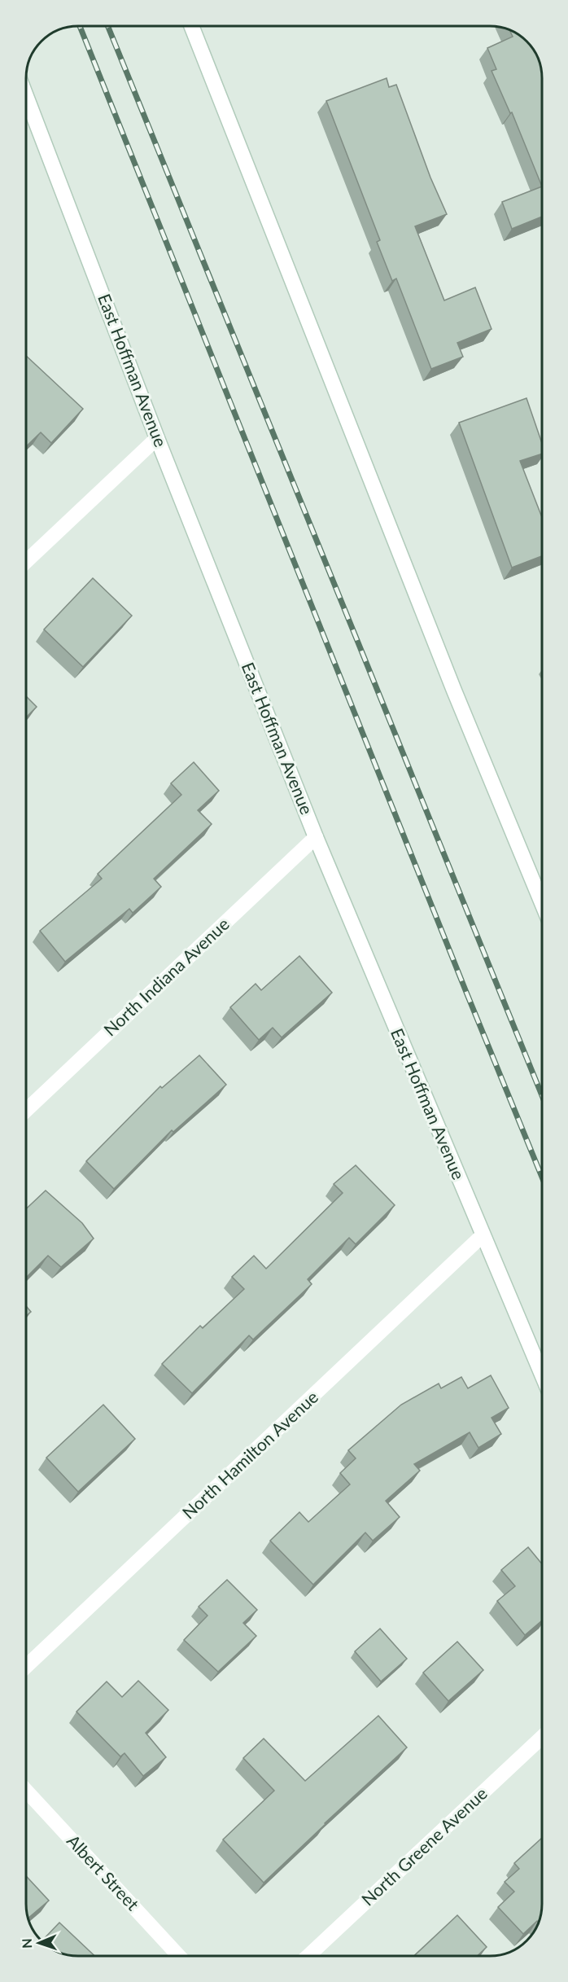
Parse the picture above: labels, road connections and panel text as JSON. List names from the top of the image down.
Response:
{
  "streets": {
    "street": [
      "East Hoffman Avenue",
      "North Indiana Avenue",
      "North Hamilton Avenue",
      "North Greene Avenue",
      "Albert Street"
    ]
  },
  "crossings": [
    ["East Hoffman Avenue", "North Indiana Avenue"],
    ["East Hoffman Avenue", "North Hamilton Avenue"]
  ],
  "north": "left"
}
